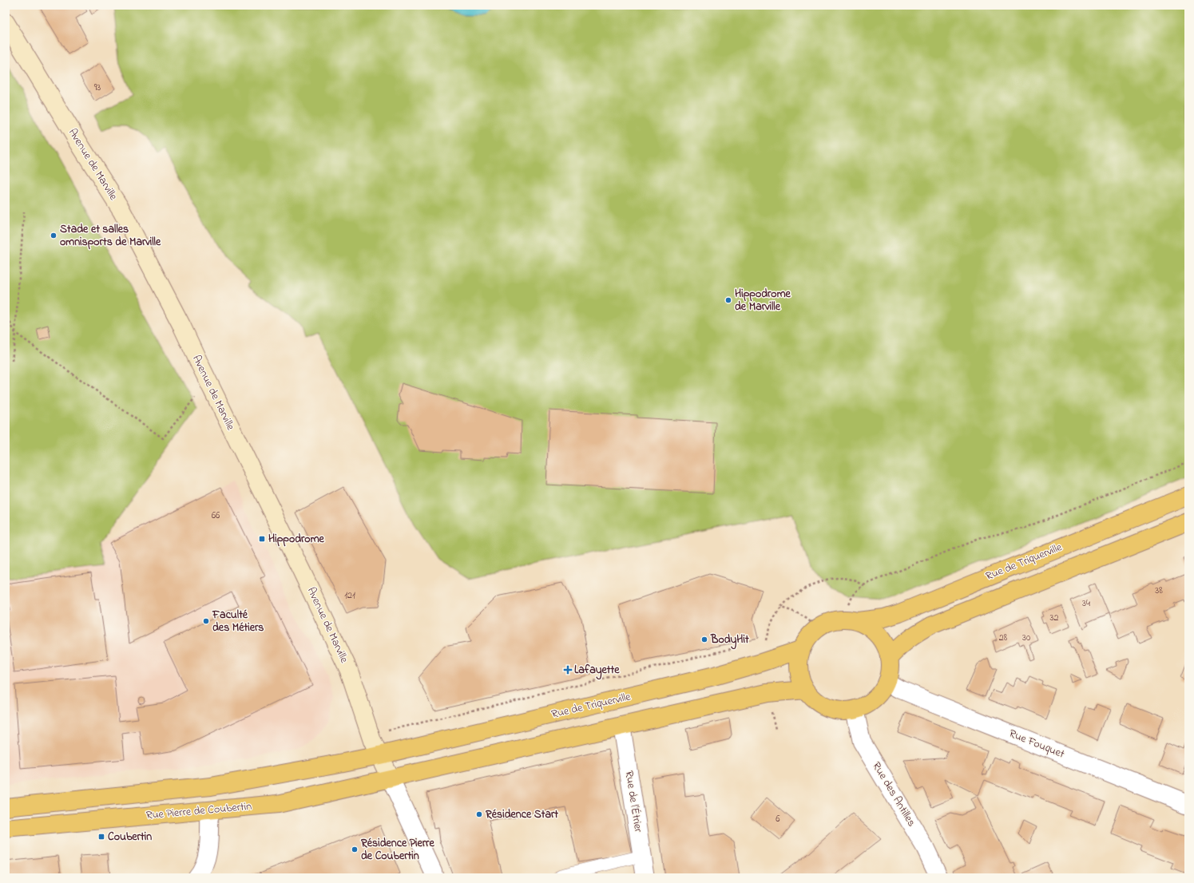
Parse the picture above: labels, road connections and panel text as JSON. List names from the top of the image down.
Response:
{
  "streets": {
    "main road": ["Rue de Triquerville", "Rue Pierre de Coubertin"],
    "street": [
      "Avenue de Marville",
      "Rue Fouquet",
      "Rue des Antilles",
      "Rue de l'Étrier"
    ]
  },
  "crossings": [
    ["Avenue de Marville", "Rue de Triquerville"],
    ["Avenue de Marville", "Rue Pierre de Coubertin"],
    ["Rue de Triquerville", "Rue Fouquet"],
    ["Rue de Triquerville", "Rue des Antilles"],
    ["Rue de Triquerville", "Rue Pierre de Coubertin"],
    ["Rue Fouquet", "Rue des Antilles"]
  ],
  "places": {
    "other": [
      "Stade et salles omnisports de Marville",
      "Hippodrome de Marville",
      "Faculté des Métiers",
      "BodyHit",
      "Résidence Start",
      "Résidence Pierre de Coubertin"
    ],
    "transit": ["Hippodrome", "Coubertin"],
    "health": ["Lafayette"]
  },
  "house_numbers": [
    "93",
    "66",
    "38",
    "121",
    "34",
    "32",
    "28",
    "30",
    "6"
  ]
}
